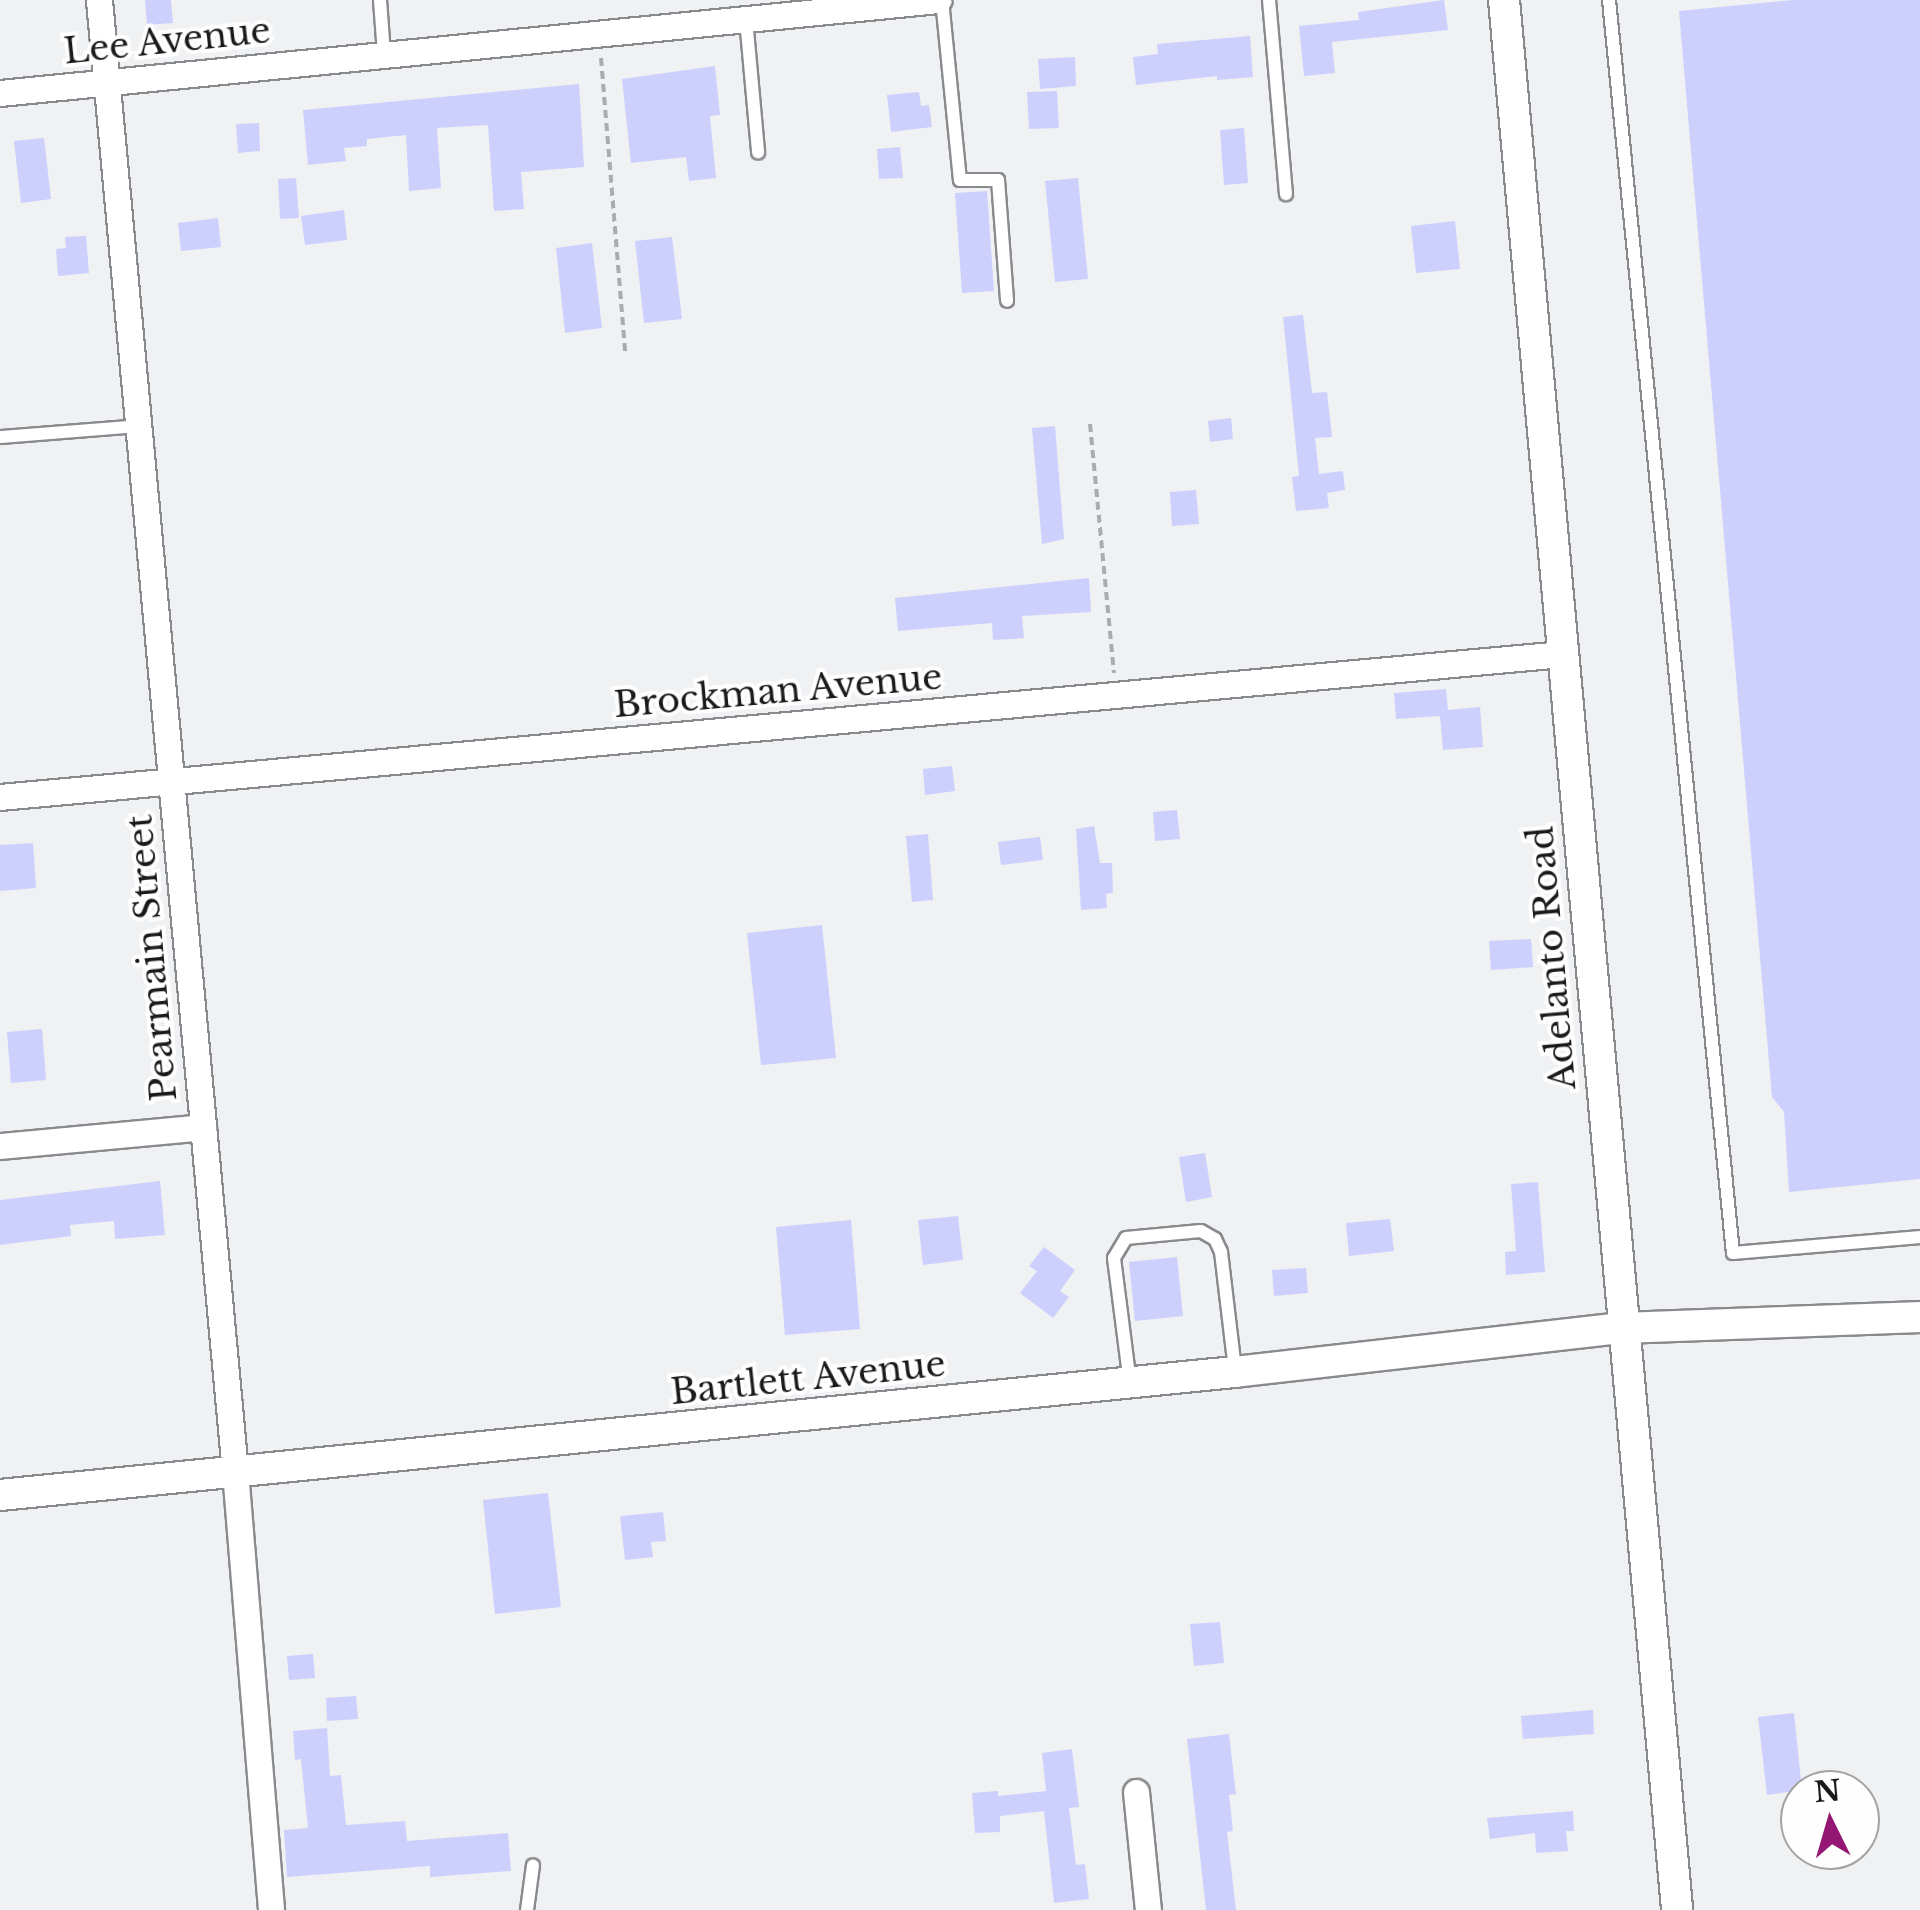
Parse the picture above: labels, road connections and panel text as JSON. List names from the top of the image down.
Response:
{
  "streets": {
    "street": [
      "Lee Avenue",
      "Brockman Avenue",
      "Pearmain Street",
      "Adelanto Road",
      "Bartlett Avenue"
    ]
  },
  "crossings": [
    ["Lee Avenue", "Pearmain Street"],
    ["Brockman Avenue", "Pearmain Street"],
    ["Brockman Avenue", "Adelanto Road"],
    ["Pearmain Street", "Bartlett Avenue"],
    ["Adelanto Road", "Bartlett Avenue"]
  ],
  "north": "top"
}
